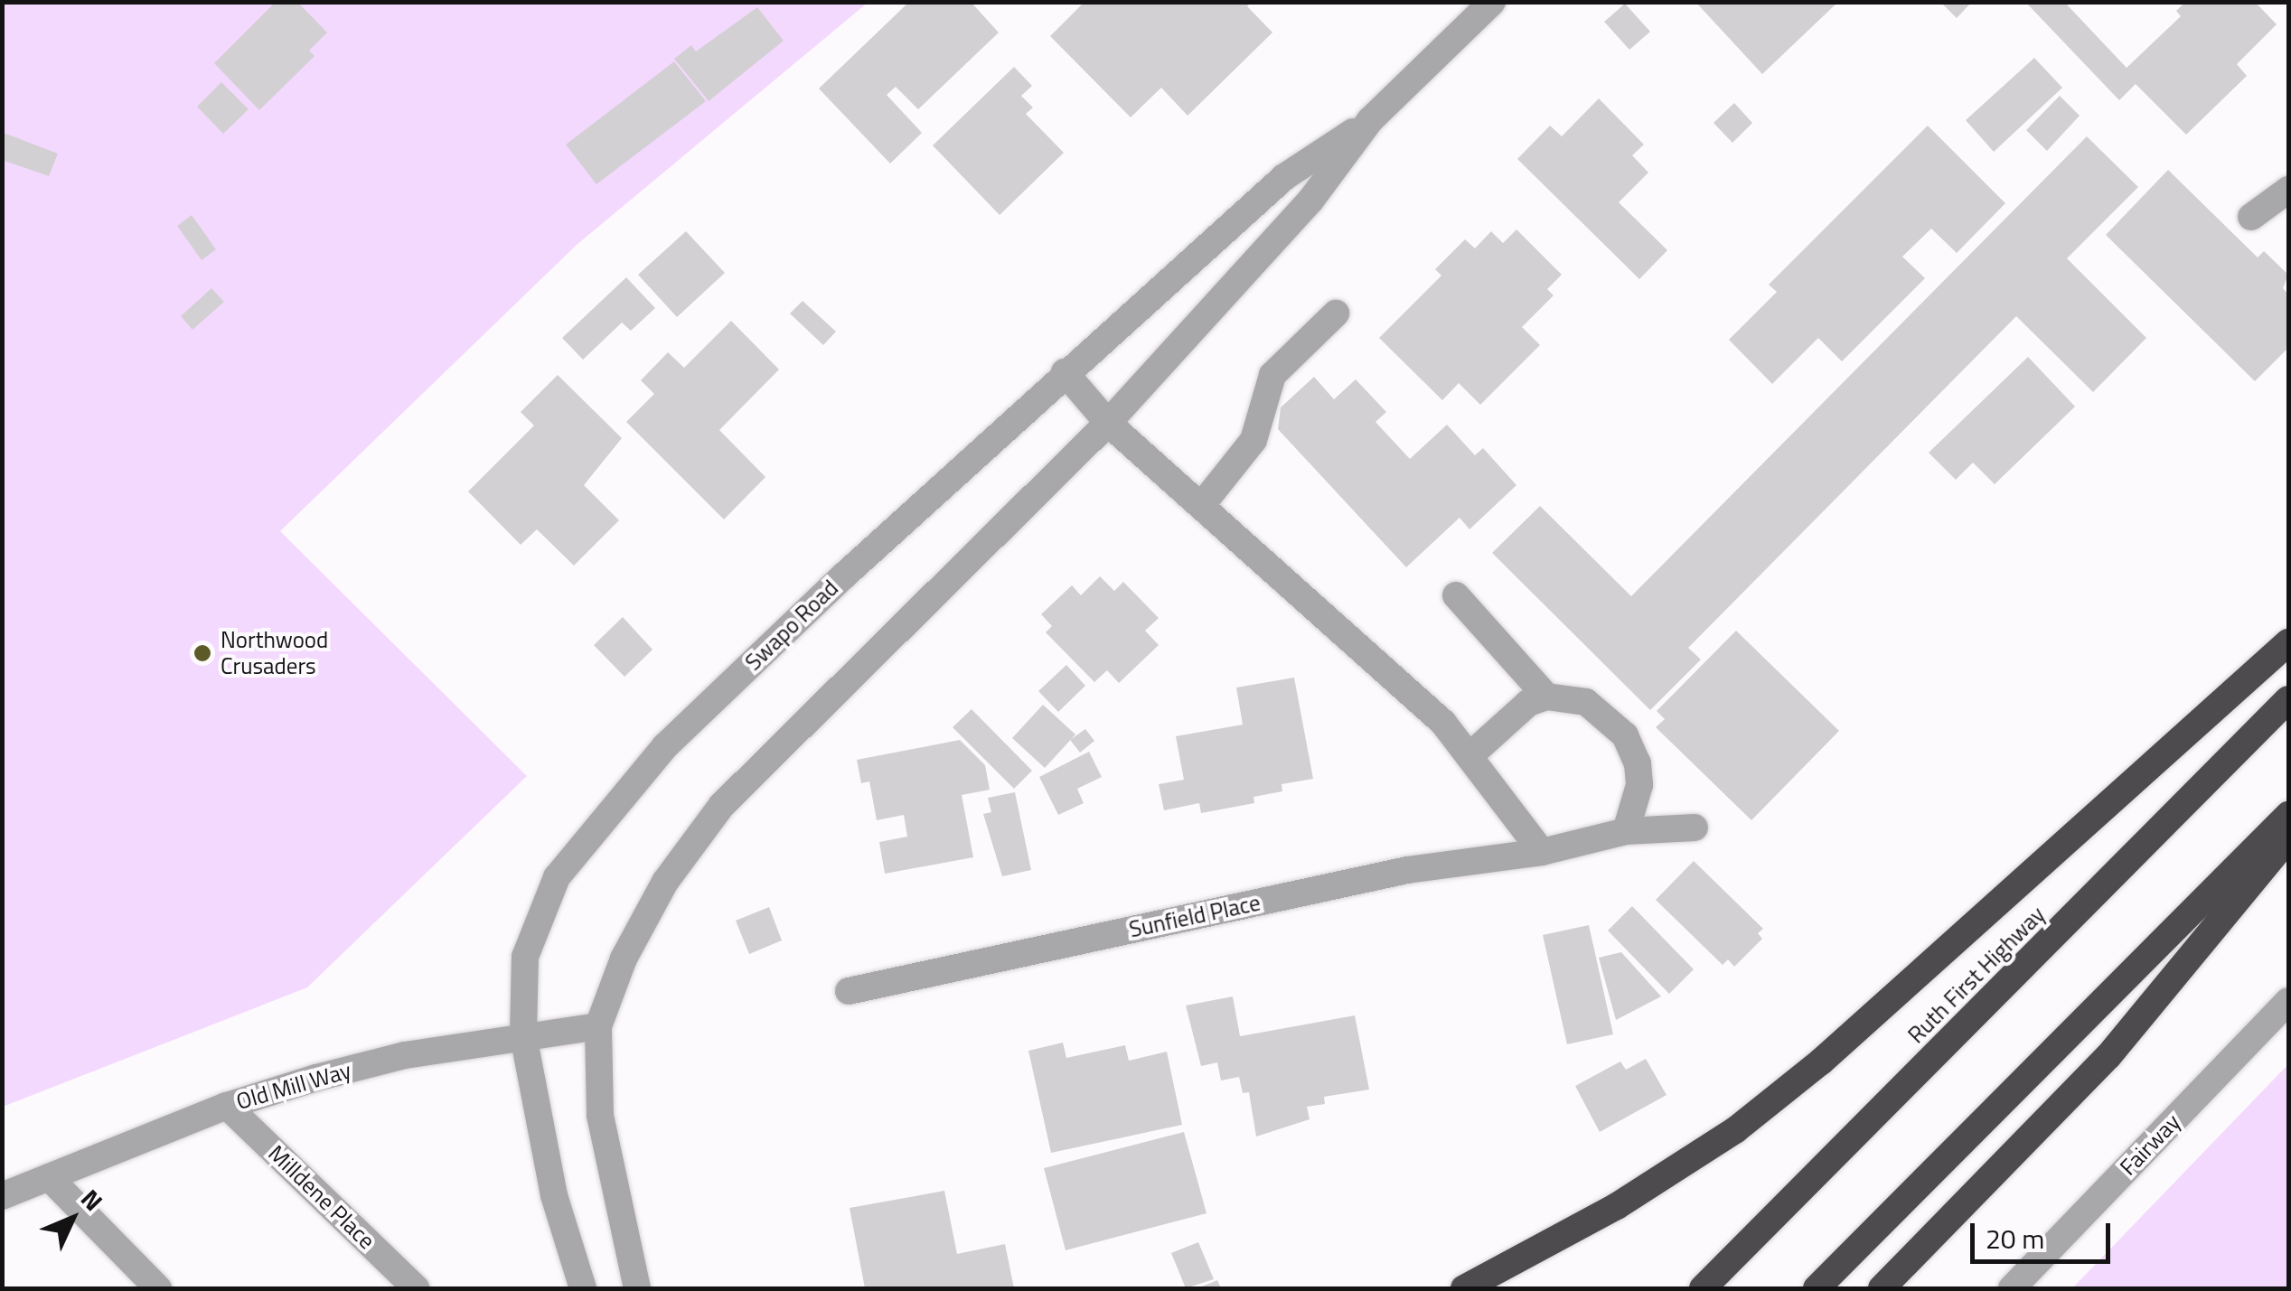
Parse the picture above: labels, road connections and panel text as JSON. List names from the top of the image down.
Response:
{
  "streets": {
    "highway": ["Ruth First Highway"],
    "street": [
      "Swapo Road",
      "Sunfield Place",
      "Old Mill Way",
      "Fairway",
      "Milldene Place"
    ]
  },
  "crossings": [
    ["Swapo Road", "Old Mill Way"],
    ["Old Mill Way", "Milldene Place"]
  ],
  "places": ["Northwood Crusaders"],
  "scale_bar": "20 m",
  "north": "top right"
}
